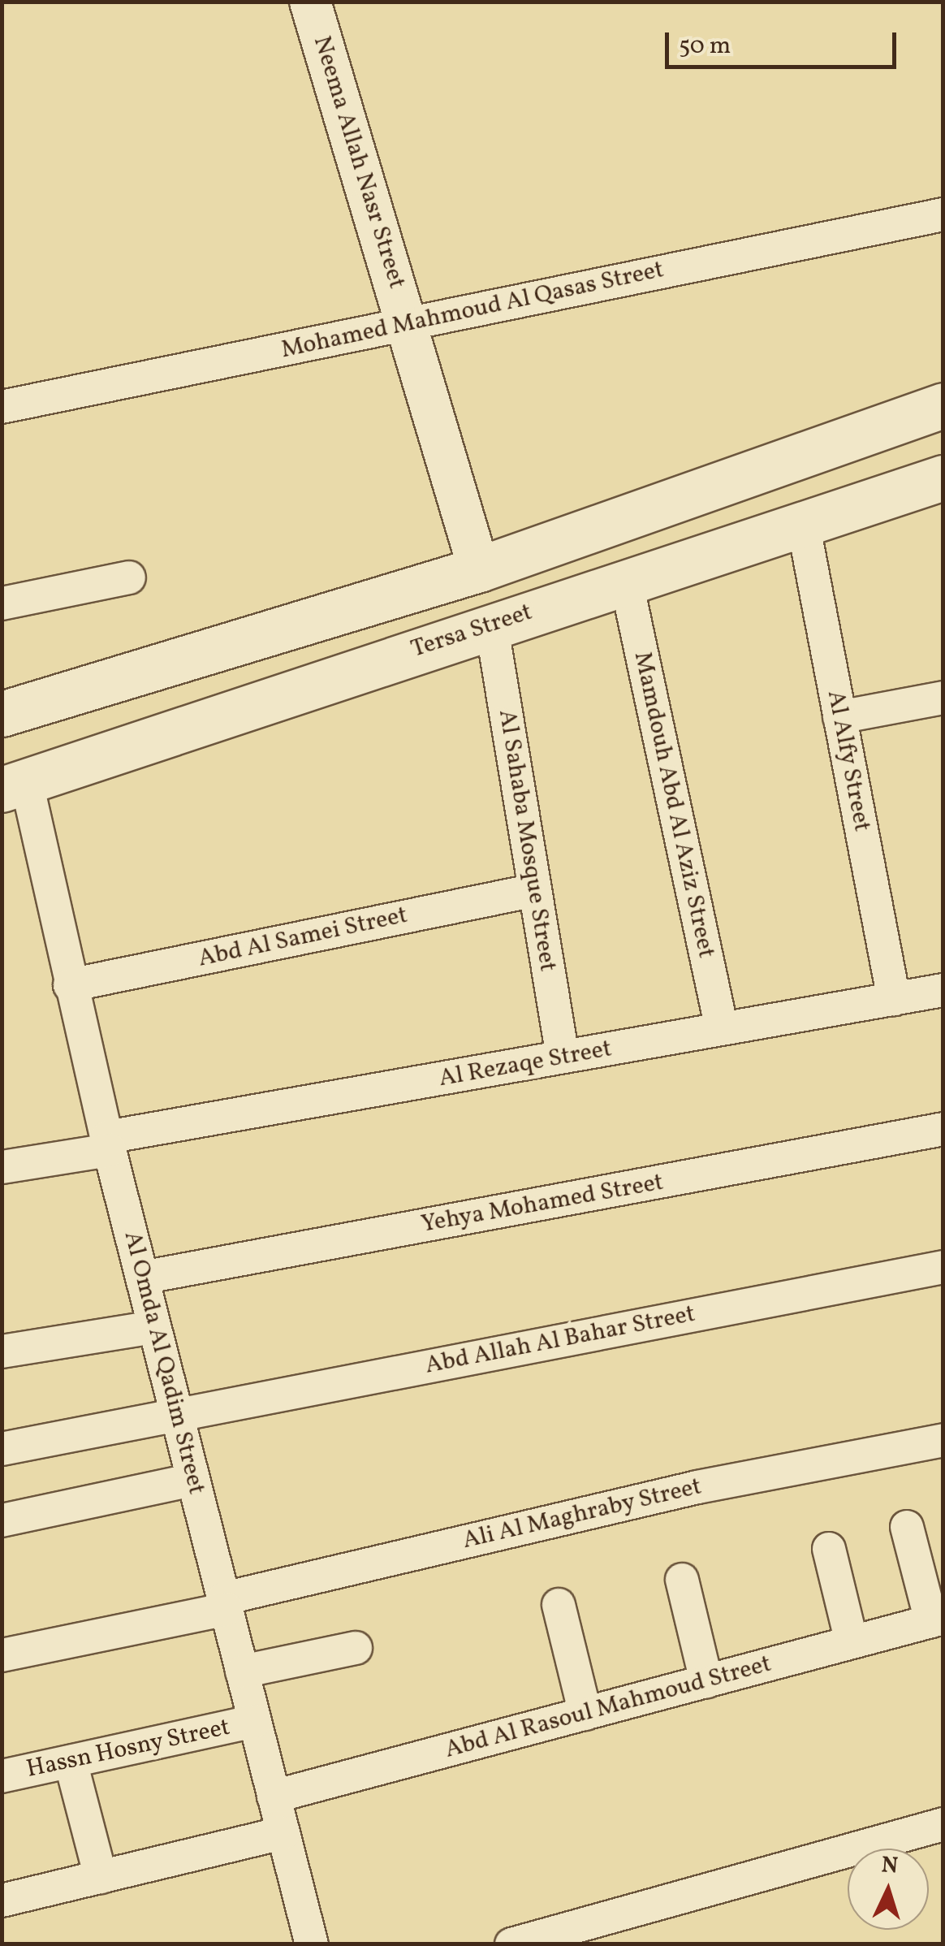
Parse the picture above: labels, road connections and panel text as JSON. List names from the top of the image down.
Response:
{
  "streets": {
    "main road": ["Tersa Street"],
    "street": [
      "Neema Allah Nasr Street",
      "Mohamed Mahmoud Al Qasas Street",
      "Al Alfy Street",
      "Mamdouh Abd Al Aziz Street",
      "Al Sahaba Mosque Street",
      "Abd Al Samei Street",
      "Al Rezaqe Street",
      "Yehya Mohamed Street",
      "Abd Allah Al Bahar Street",
      "Al Omda Al Qadim Street",
      "Ali Al Maghraby Street",
      "Abd Al Rasoul Mahmoud Street",
      "Hassn Hosny Street"
    ]
  },
  "crossings": [
    ["Neema Allah Nasr Street", "Mohamed Mahmoud Al Qasas Street"],
    ["Tersa Street", "Al Alfy Street"],
    ["Tersa Street", "Mamdouh Abd Al Aziz Street"],
    ["Tersa Street", "Al Sahaba Mosque Street"],
    ["Tersa Street", "Al Omda Al Qadim Street"],
    ["Al Alfy Street", "Al Rezaqe Street"],
    ["Mamdouh Abd Al Aziz Street", "Al Rezaqe Street"],
    ["Al Sahaba Mosque Street", "Abd Al Samei Street"],
    ["Al Sahaba Mosque Street", "Al Rezaqe Street"],
    ["Abd Al Samei Street", "Al Omda Al Qadim Street"],
    ["Al Rezaqe Street", "Al Omda Al Qadim Street"],
    ["Yehya Mohamed Street", "Al Omda Al Qadim Street"],
    ["Abd Allah Al Bahar Street", "Al Omda Al Qadim Street"],
    ["Al Omda Al Qadim Street", "Ali Al Maghraby Street"],
    ["Al Omda Al Qadim Street", "Abd Al Rasoul Mahmoud Street"],
    ["Al Omda Al Qadim Street", "Hassn Hosny Street"]
  ],
  "scale_bar": "50 m",
  "north": "top"
}
